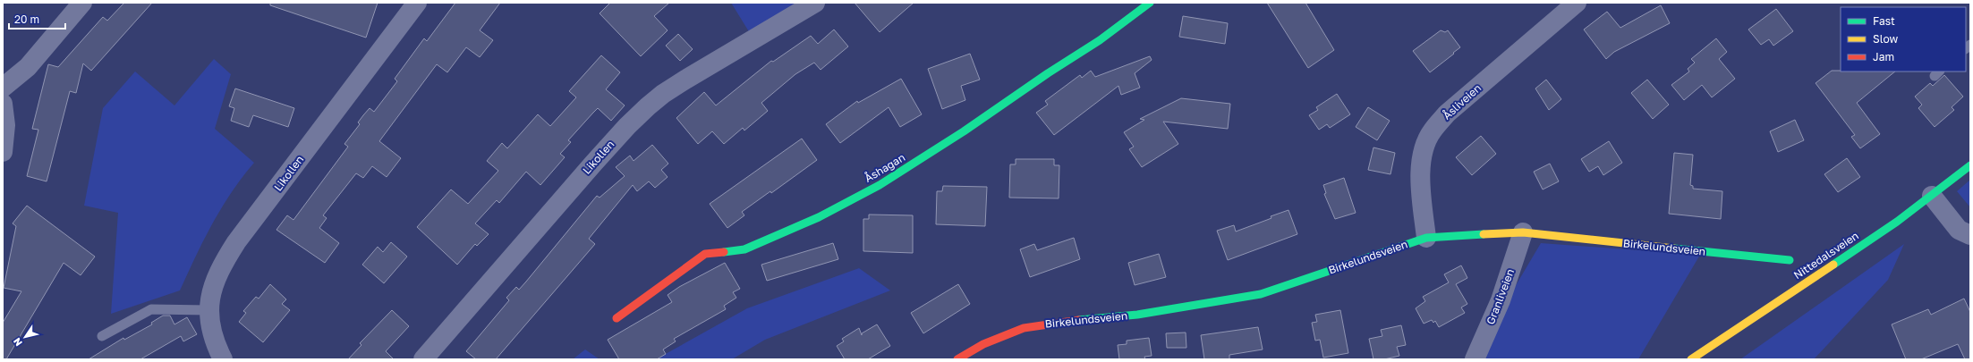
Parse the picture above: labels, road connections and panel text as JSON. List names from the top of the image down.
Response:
{
  "streets": {
    "street": [
      "Åsliveien",
      "Likollen",
      "Åshagan",
      "Birkelundsveien",
      "Nittedalsveien",
      "Granliveien"
    ]
  },
  "crossings": [
    ["Åsliveien", "Birkelundsveien"],
    ["Birkelundsveien", "Granliveien"]
  ],
  "legend": ["Fast", "Slow", "Jam"],
  "scale_bar": "20 m",
  "north": "bottom left"
}
